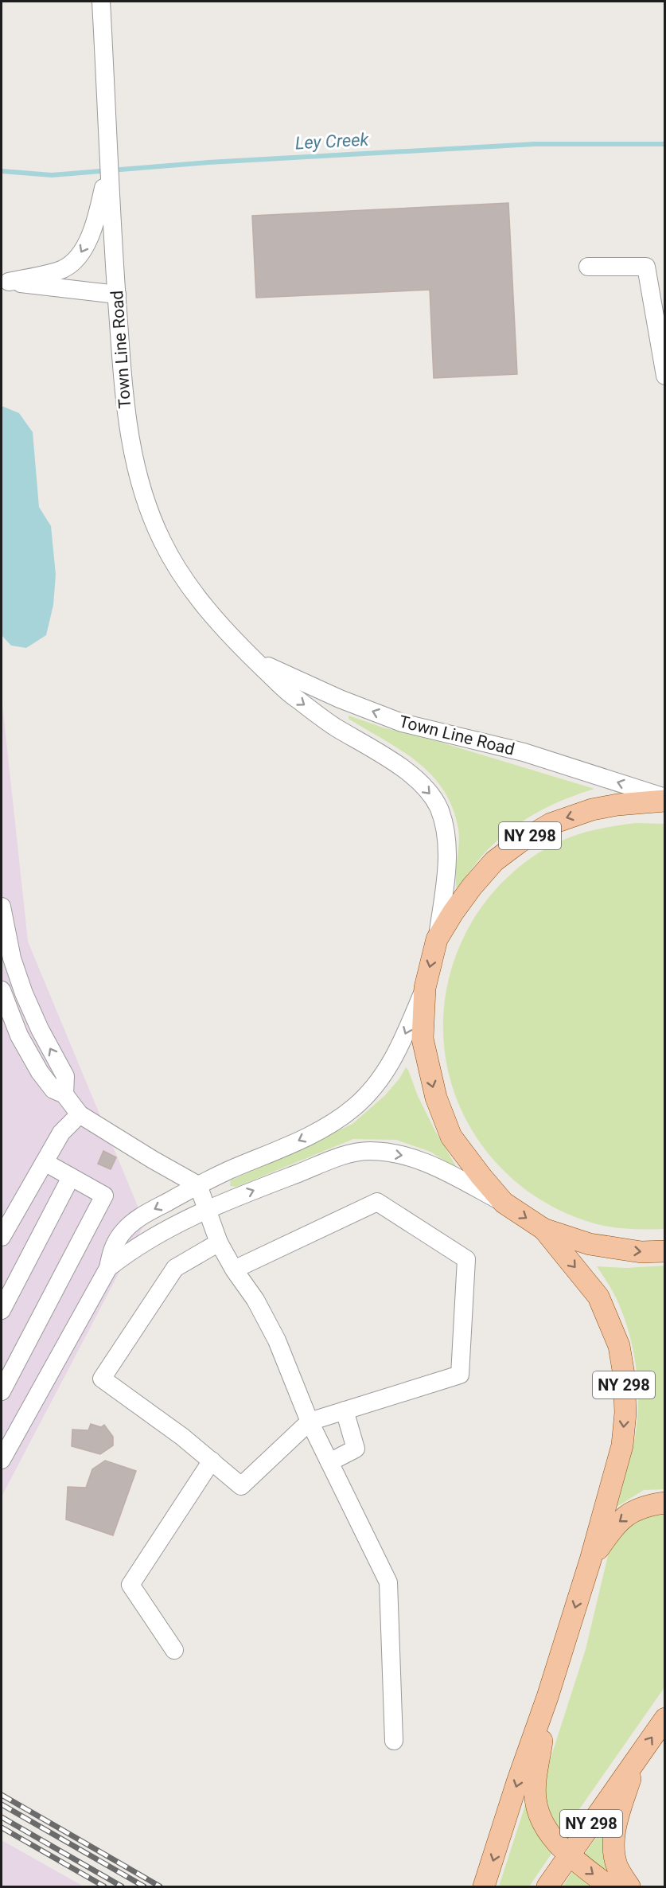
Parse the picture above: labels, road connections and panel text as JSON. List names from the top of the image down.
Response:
{
  "streets": {
    "main road": ["NY 298"],
    "street": ["Town Line Road"]
  },
  "crossings": [
    ["Town Line Road", "NY 298"]
  ],
  "water": ["Ley Creek"]
}
